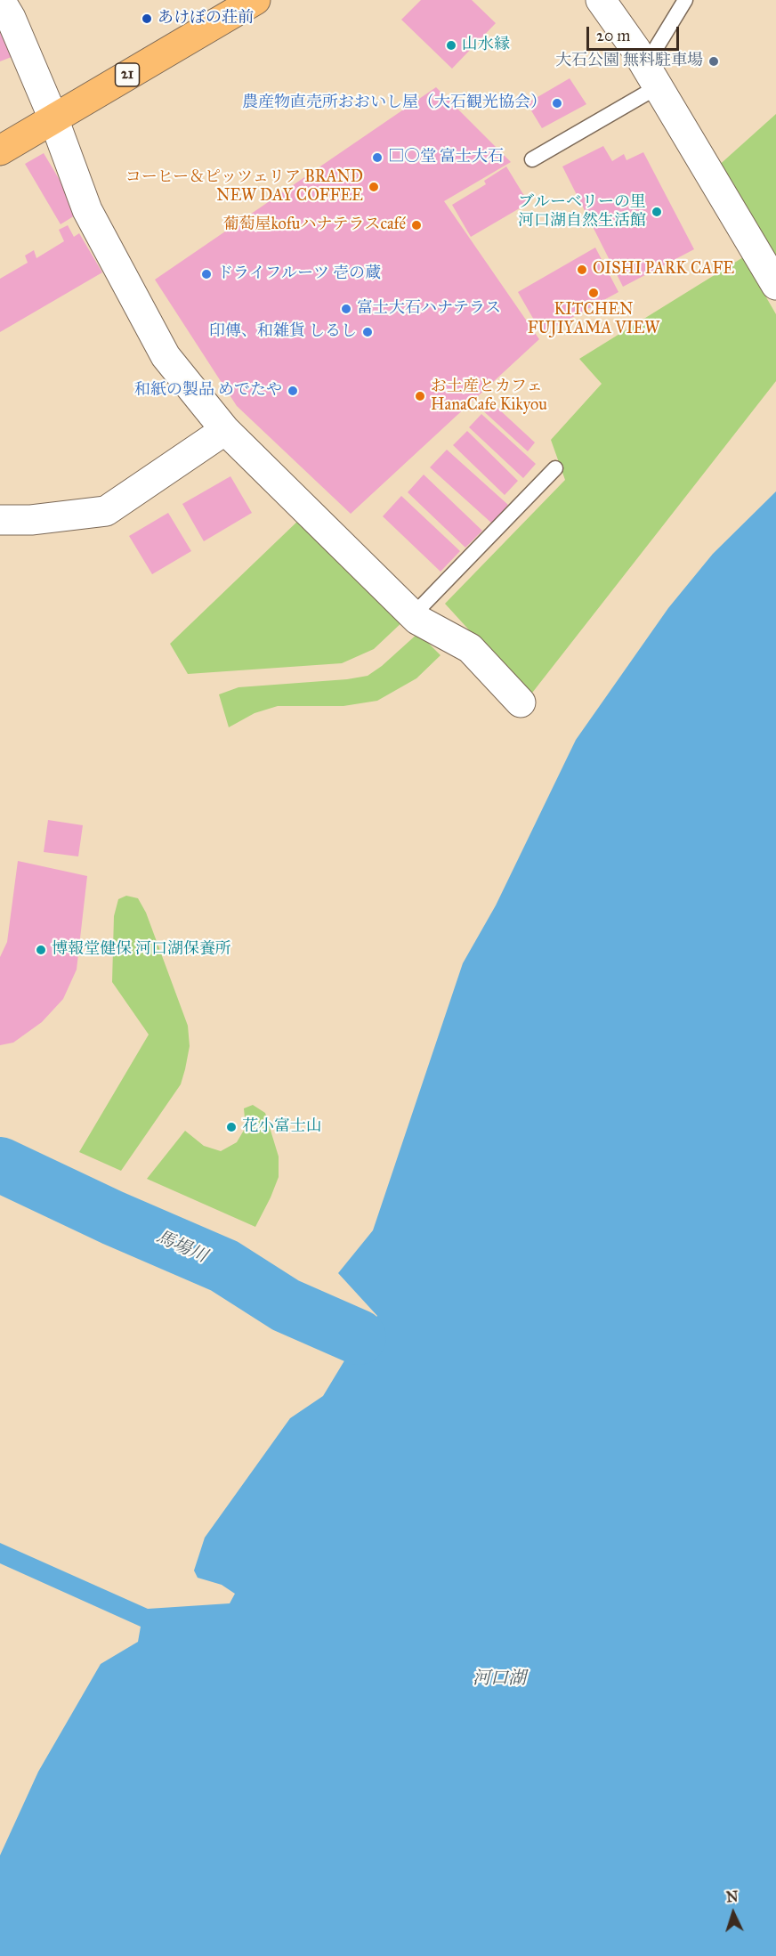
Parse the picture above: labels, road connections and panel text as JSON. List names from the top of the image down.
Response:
{
  "streets": {
    "main road": ["21"]
  },
  "water": ["馬場川", "河口湖"],
  "places": [
    "あけぼの荘前",
    "山水縁",
    "大石公園 無料駐車場",
    "農産物直売所おおいし屋（大石観光協会）",
    "□○堂 富士大石",
    "コーヒー＆ピッツェリア BRAND NEW DAY COFFEE",
    "ブルーベリーの里 河口湖自然生活館",
    "葡萄屋kofuハナテラスcafé",
    "OISHI PARK CAFE",
    "ドライフルーツ 壱の蔵",
    "KITCHEN FUJIYAMA VIEW",
    "富士大石ハナテラス",
    "印傳、和雑貨 しるし",
    "和紙の製品 めでたや",
    "お土産とカフェ HanaCafe Kikyou",
    "博報堂健保 河口湖保養所",
    "花小富士山"
  ],
  "scale_bar": "20 m",
  "north": "top"
}
